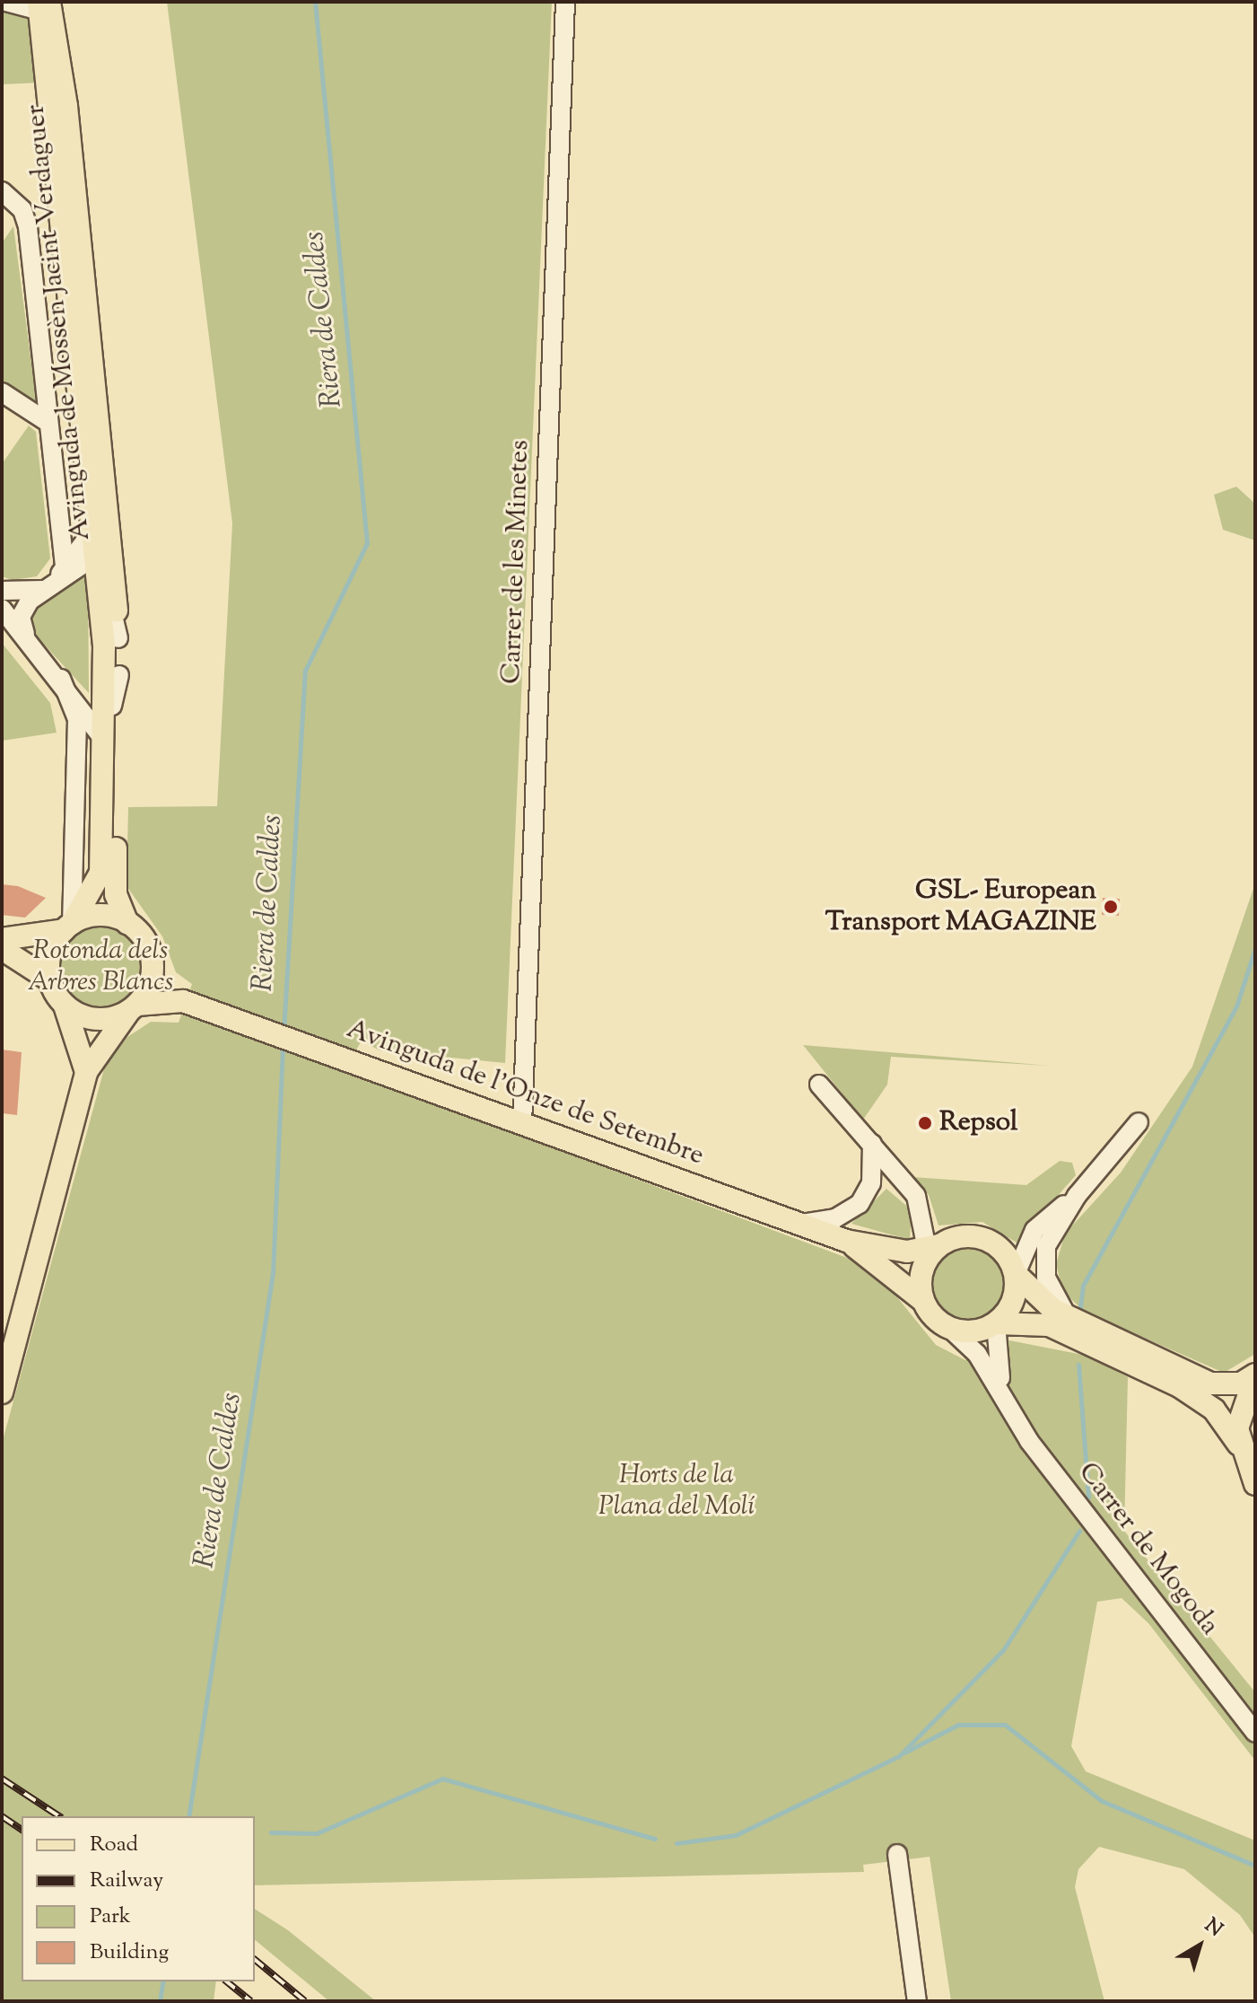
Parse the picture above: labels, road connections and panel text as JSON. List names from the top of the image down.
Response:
{
  "streets": {
    "main road": ["Avinguda de Mossèn Jacint Verdaguer", "Avinguda de l'Onze de Setembre"],
    "street": ["Carrer de les Minetes", "Carrer de Mogoda"]
  },
  "crossings": [
    ["Avinguda de Mossèn Jacint Verdaguer", "Avinguda de l'Onze de Setembre"],
    ["Carrer de les Minetes", "Avinguda de l'Onze de Setembre"],
    ["Avinguda de l'Onze de Setembre", "Carrer de Mogoda"]
  ],
  "water": ["Riera de Caldes"],
  "parks": ["Rotonda dels Arbres Blancs", "Horts de la Plana del Molí"],
  "places": ["GSL- European Transport MAGAZINE", "Repsol"],
  "legend": [
    "Road",
    "Railway",
    "Park",
    "Building"
  ],
  "north": "top right"
}
